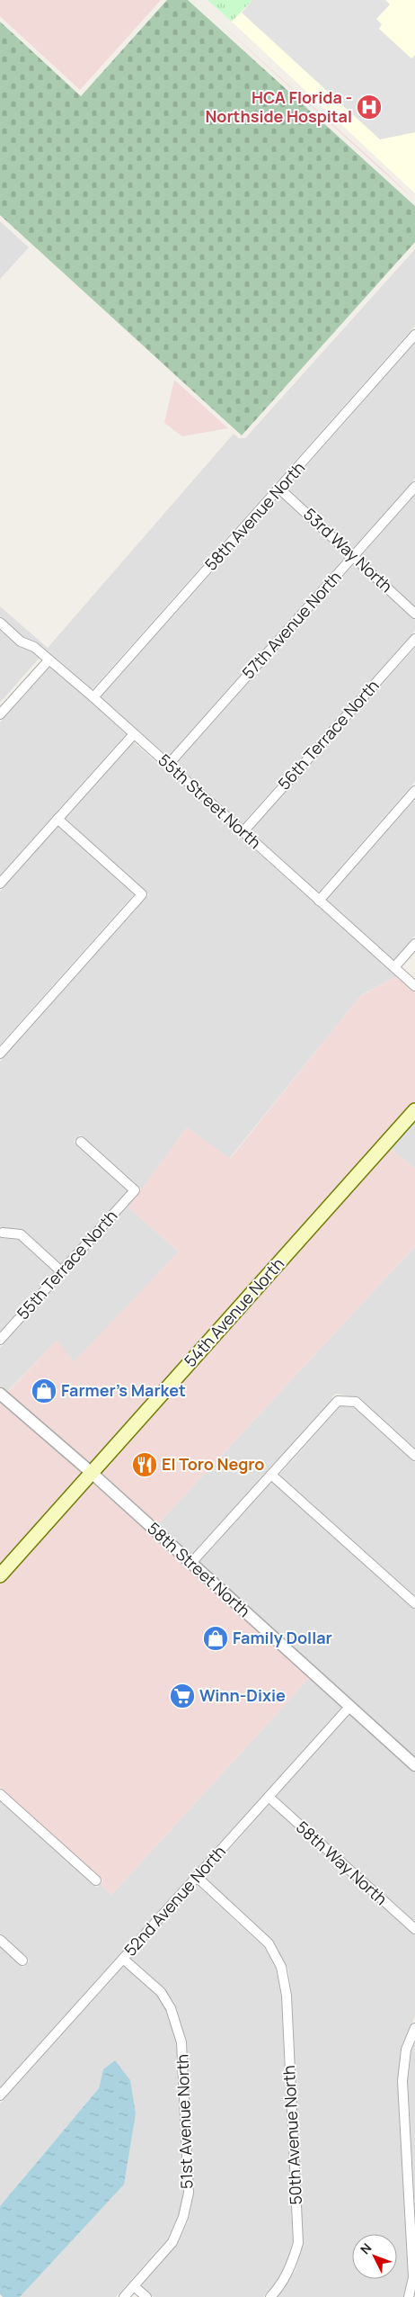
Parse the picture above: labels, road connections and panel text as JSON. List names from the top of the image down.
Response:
{
  "streets": {
    "main road": ["54th Avenue North"],
    "street": [
      "58th Avenue North",
      "53rd Way North",
      "57th Avenue North",
      "56th Terrace North",
      "55th Street North",
      "55th Terrace North",
      "58th Street North",
      "58th Way North",
      "52nd Avenue North",
      "51st Avenue North",
      "50th Avenue North"
    ]
  },
  "crossings": [
    ["58th Avenue North", "53rd Way North"],
    ["58th Avenue North", "55th Street North"],
    ["53rd Way North", "57th Avenue North"],
    ["57th Avenue North", "55th Street North"],
    ["56th Terrace North", "55th Street North"],
    ["54th Avenue North", "58th Street North"],
    ["58th Street North", "52nd Avenue North"],
    ["58th Way North", "52nd Avenue North"],
    ["52nd Avenue North", "51st Avenue North"],
    ["52nd Avenue North", "50th Avenue North"]
  ],
  "places": {
    "hospital": ["HCA Florida - Northside Hospital"],
    "shop": ["Farmer's Market", "Family Dollar"],
    "restaurant": ["El Toro Negro"],
    "supermarket": ["Winn-Dixie"]
  },
  "north": "top left"
}
